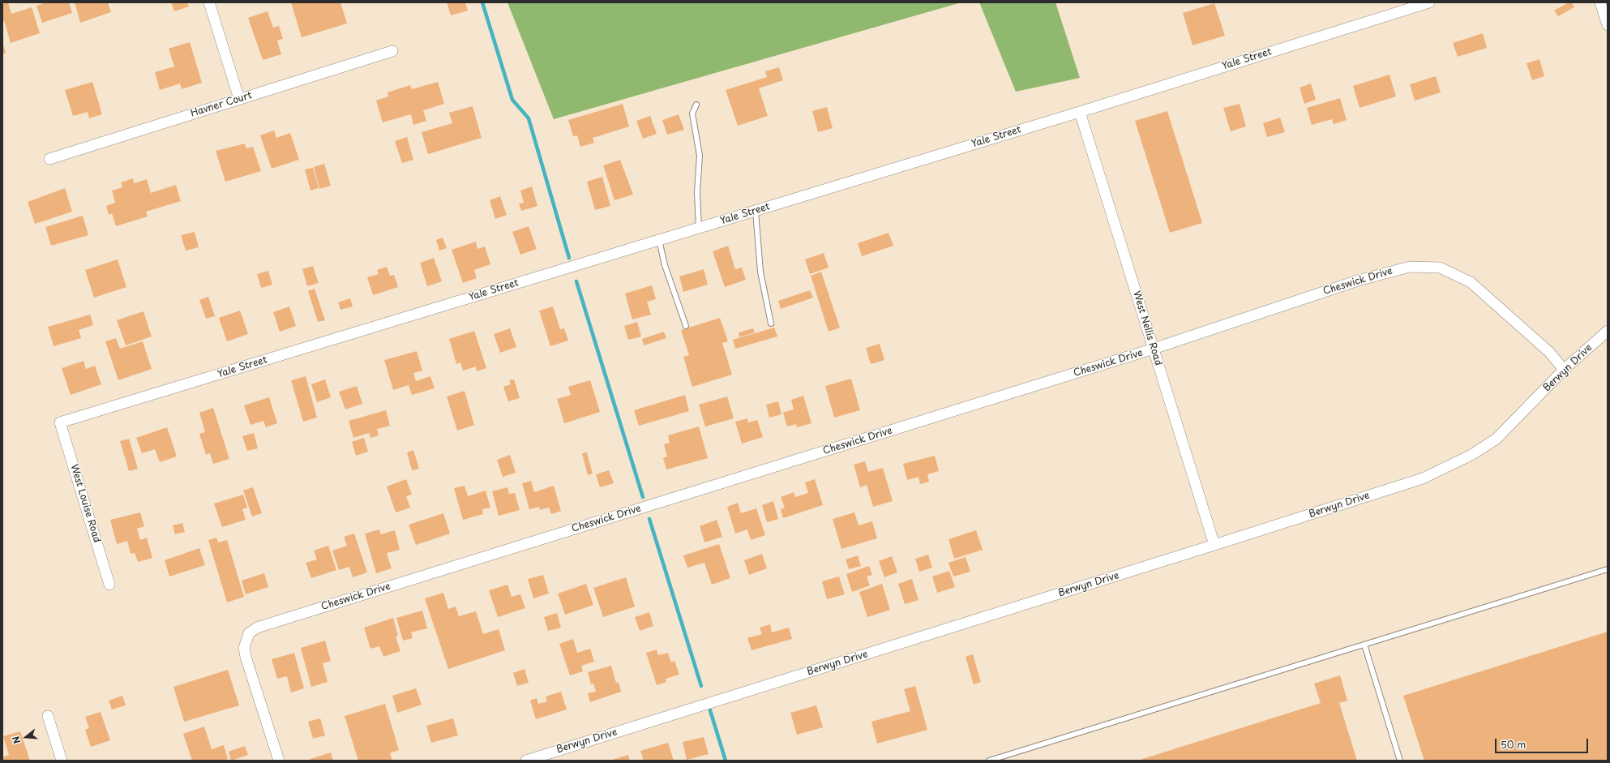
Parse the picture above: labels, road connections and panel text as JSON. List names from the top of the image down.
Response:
{
  "streets": {
    "street": [
      "Yale Street",
      "Havner Court",
      "Cheswick Drive",
      "West Nellis Road",
      "Berwyn Drive",
      "West Louise Road"
    ]
  },
  "crossings": [
    ["Yale Street", "West Nellis Road"],
    ["Yale Street", "West Louise Road"],
    ["Cheswick Drive", "West Nellis Road"],
    ["Cheswick Drive", "Berwyn Drive"],
    ["West Nellis Road", "Berwyn Drive"]
  ],
  "scale_bar": "50 m",
  "north": "left"
}
